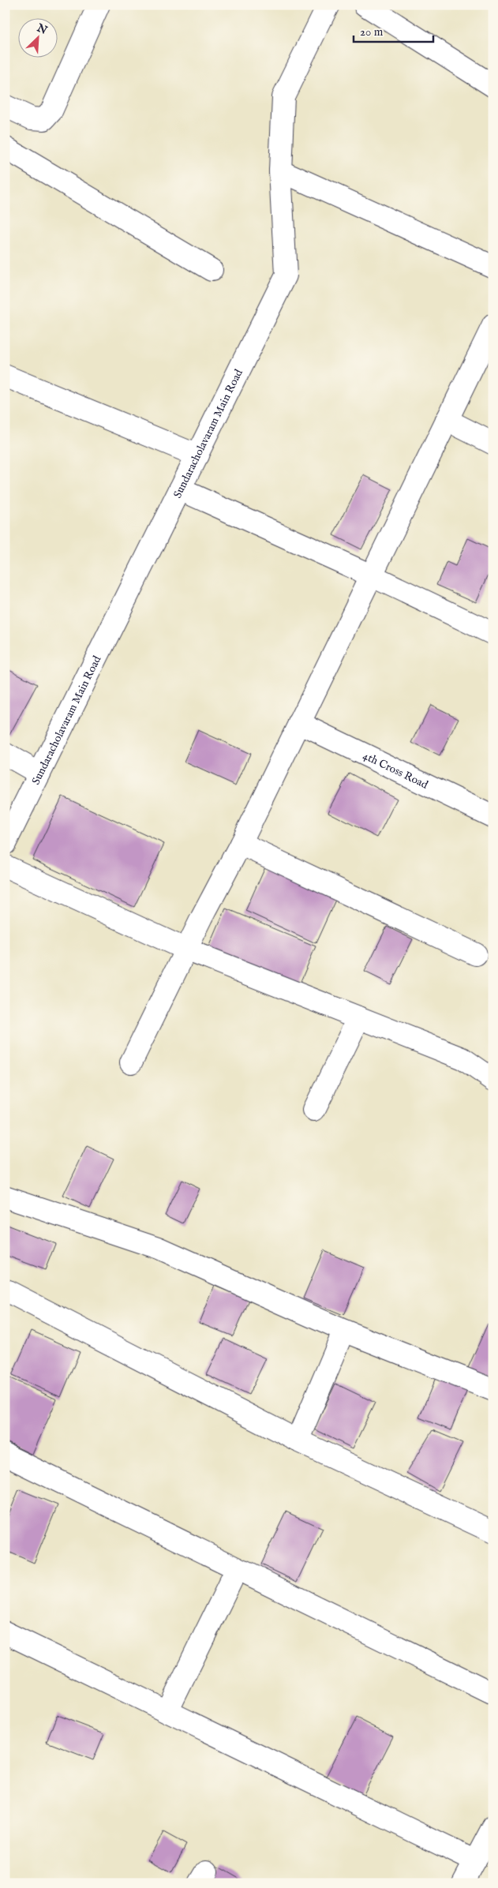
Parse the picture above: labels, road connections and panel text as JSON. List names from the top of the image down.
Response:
{
  "streets": {
    "street": ["Sundaracholavaram Main Road", "4th Cross Road"]
  },
  "scale_bar": "20 m",
  "north": "top right"
}
